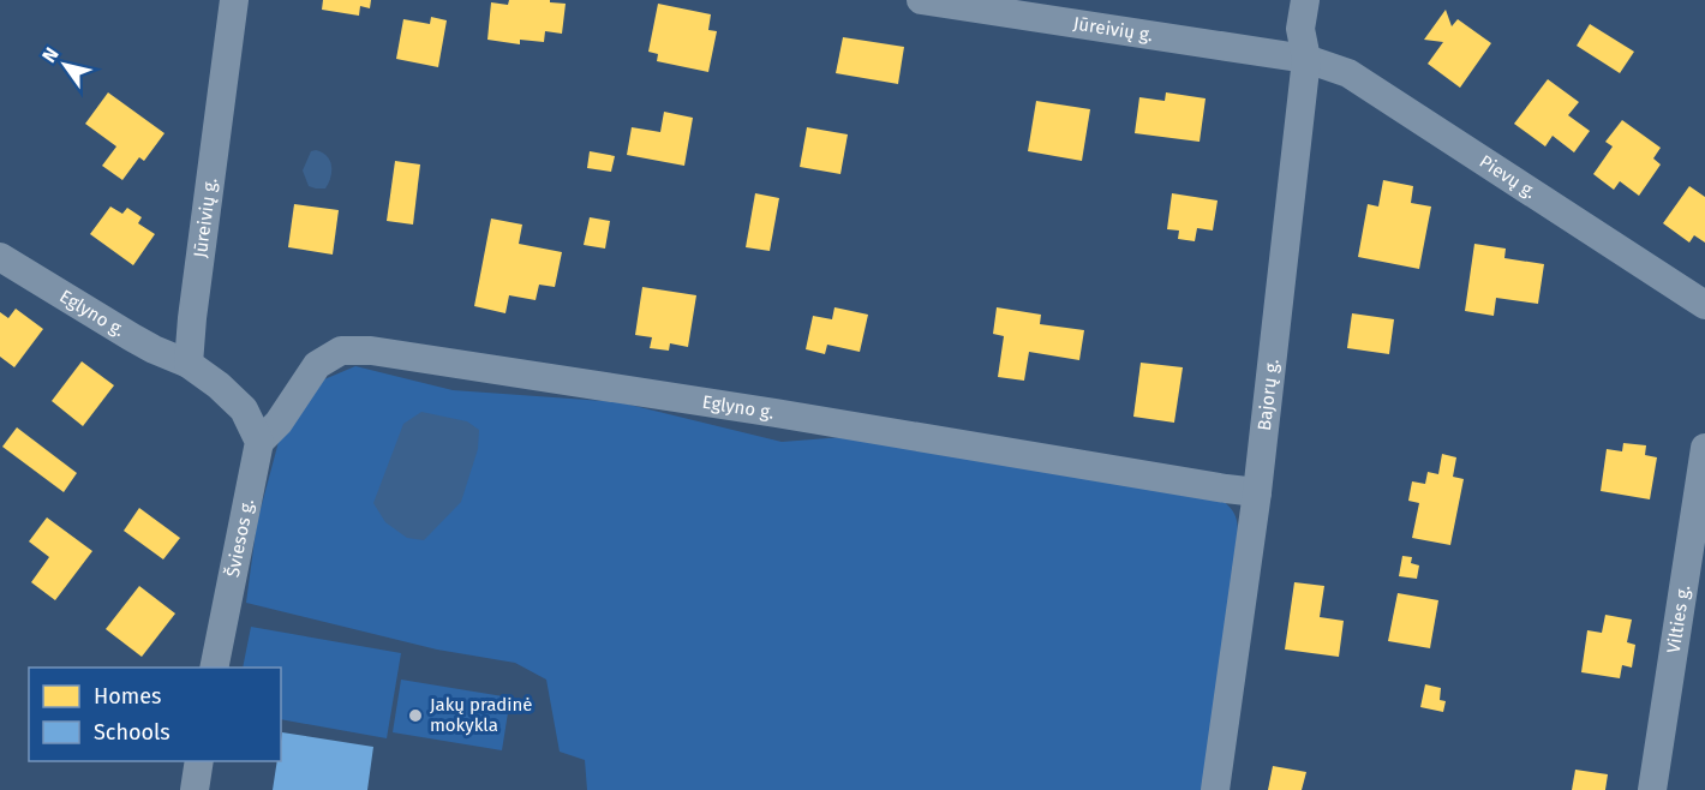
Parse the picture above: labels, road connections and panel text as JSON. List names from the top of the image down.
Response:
{
  "streets": {
    "street": [
      "Jūreivių g.",
      "Pievų g.",
      "Eglyno g.",
      "Bajorų g.",
      "Šviesos g.",
      "Vilties g."
    ]
  },
  "crossings": [
    ["Jūreivių g.", "Pievų g."],
    ["Jūreivių g.", "Eglyno g."],
    ["Jūreivių g.", "Bajorų g."],
    ["Pievų g.", "Bajorų g."],
    ["Eglyno g.", "Bajorų g."],
    ["Eglyno g.", "Šviesos g."]
  ],
  "places": ["Jakų pradinė mokykla"],
  "legend": ["Homes", "Schools"],
  "north": "top left"
}
